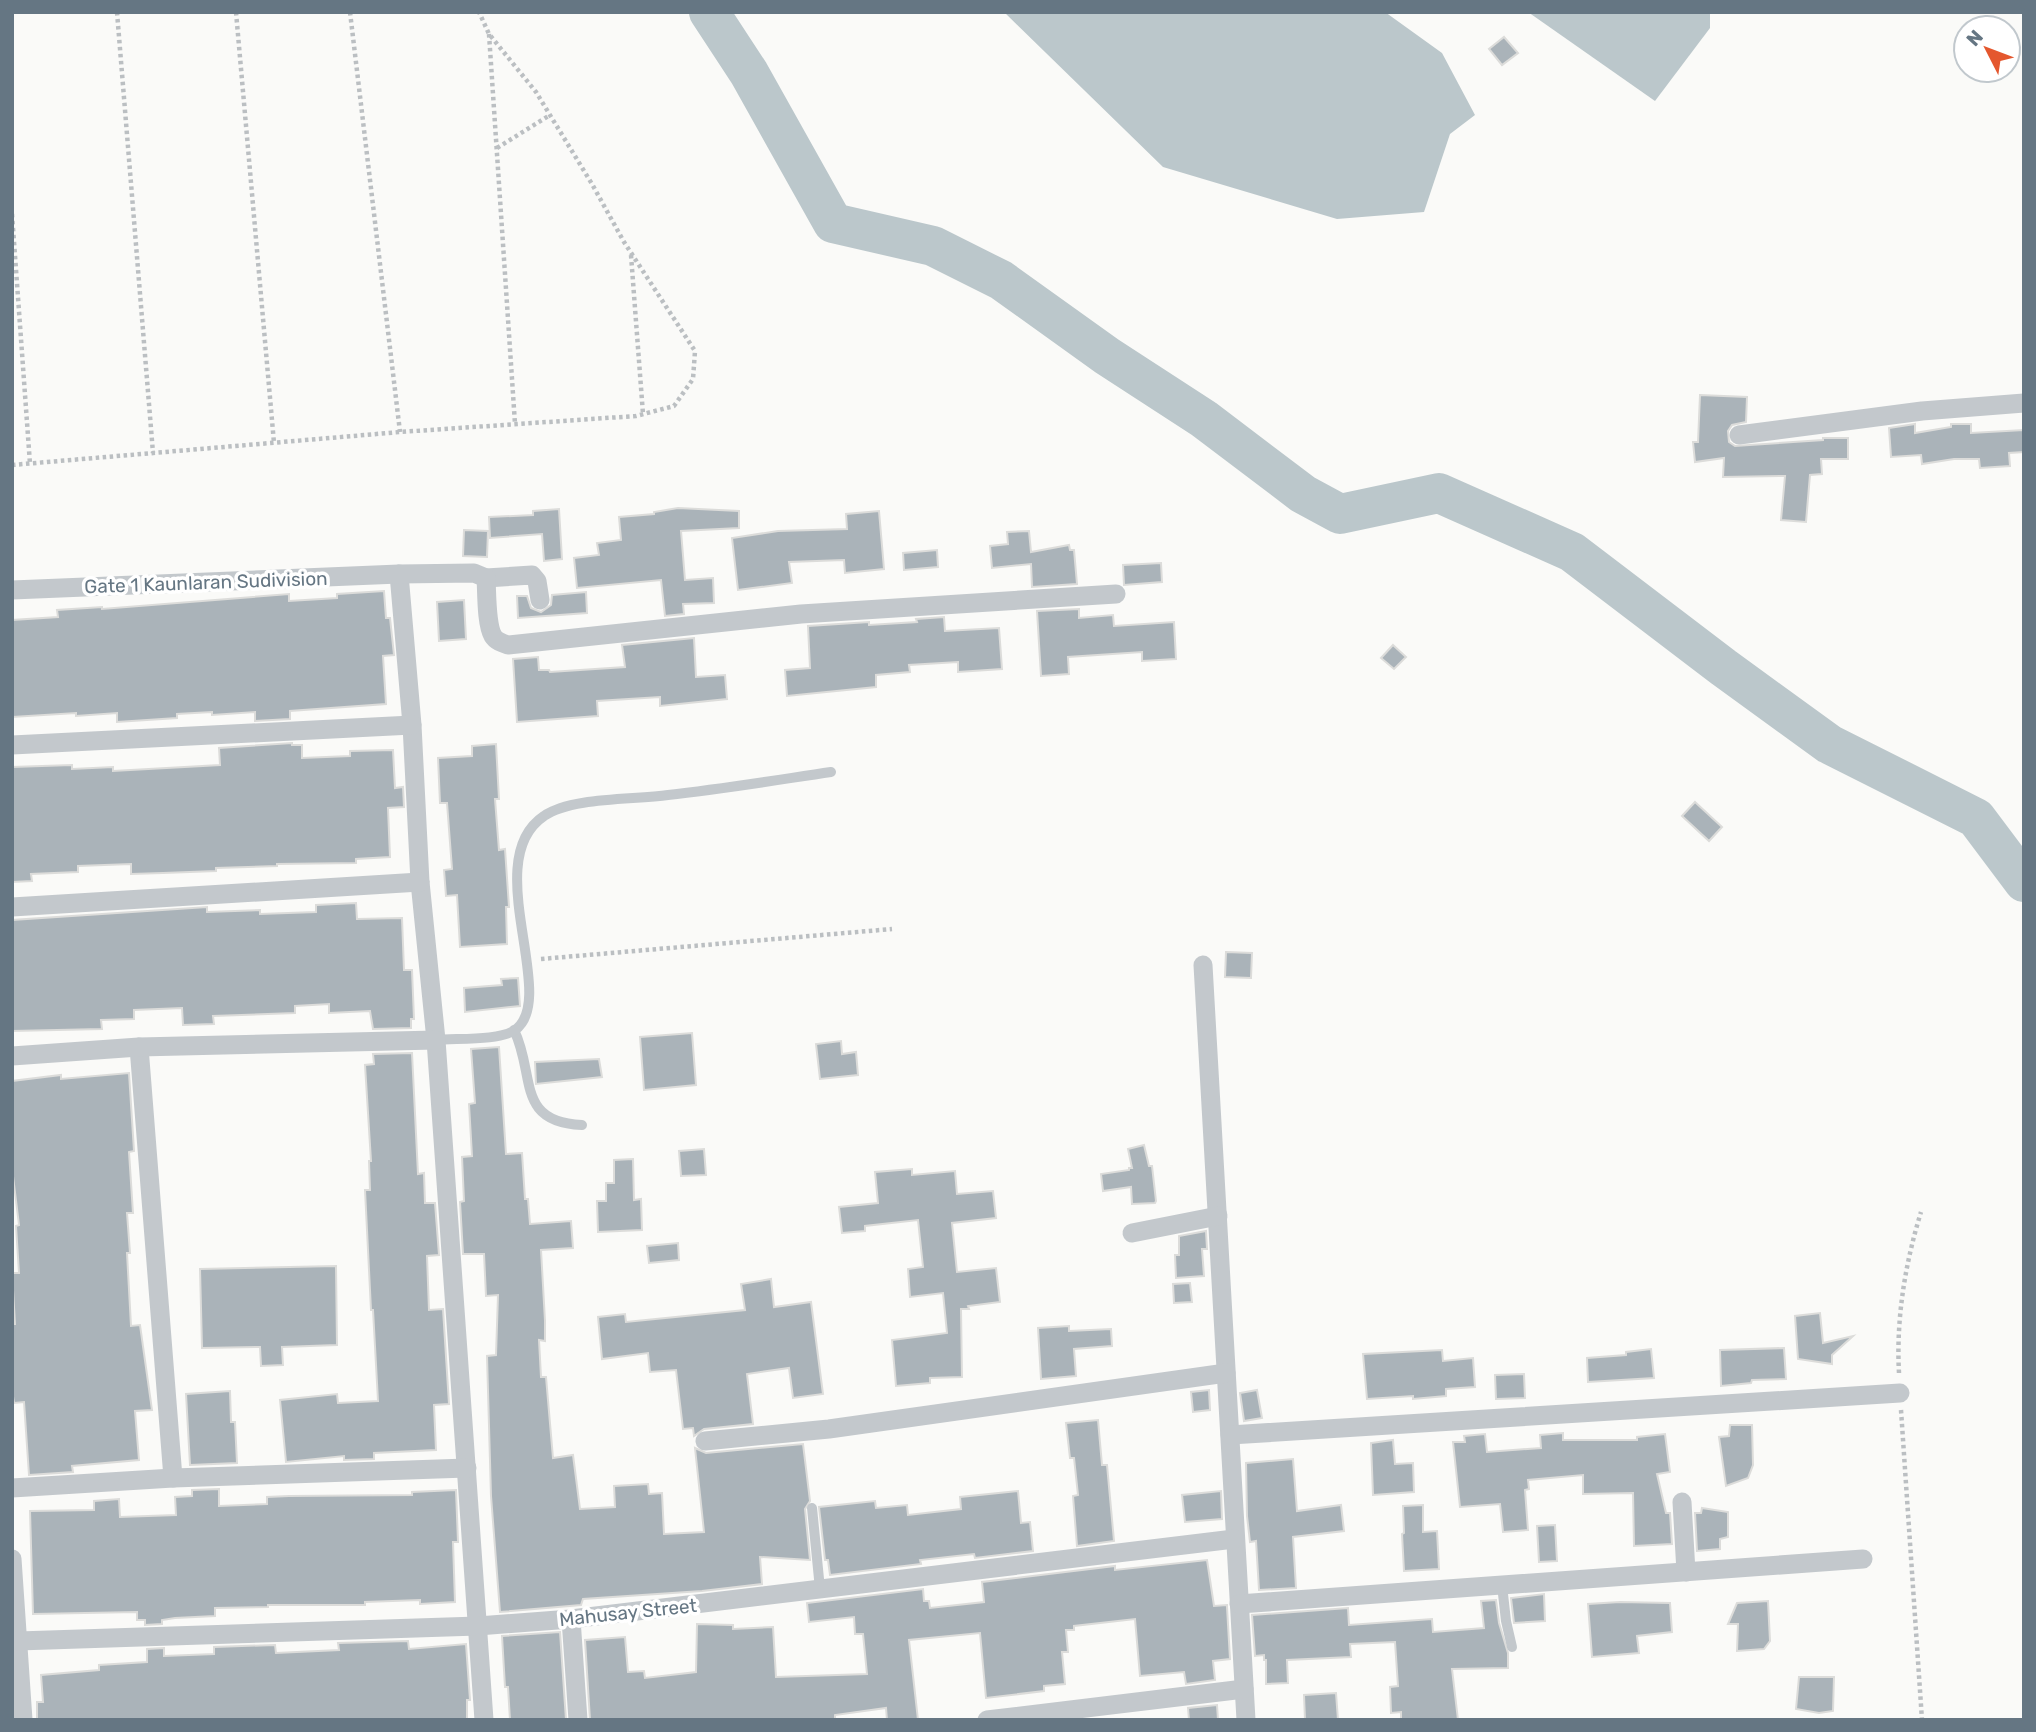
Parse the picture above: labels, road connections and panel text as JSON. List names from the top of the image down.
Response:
{
  "streets": {
    "street": ["Gate 1 Kaunlaran Sudivision", "Mahusay Street"]
  },
  "north": "top left"
}
